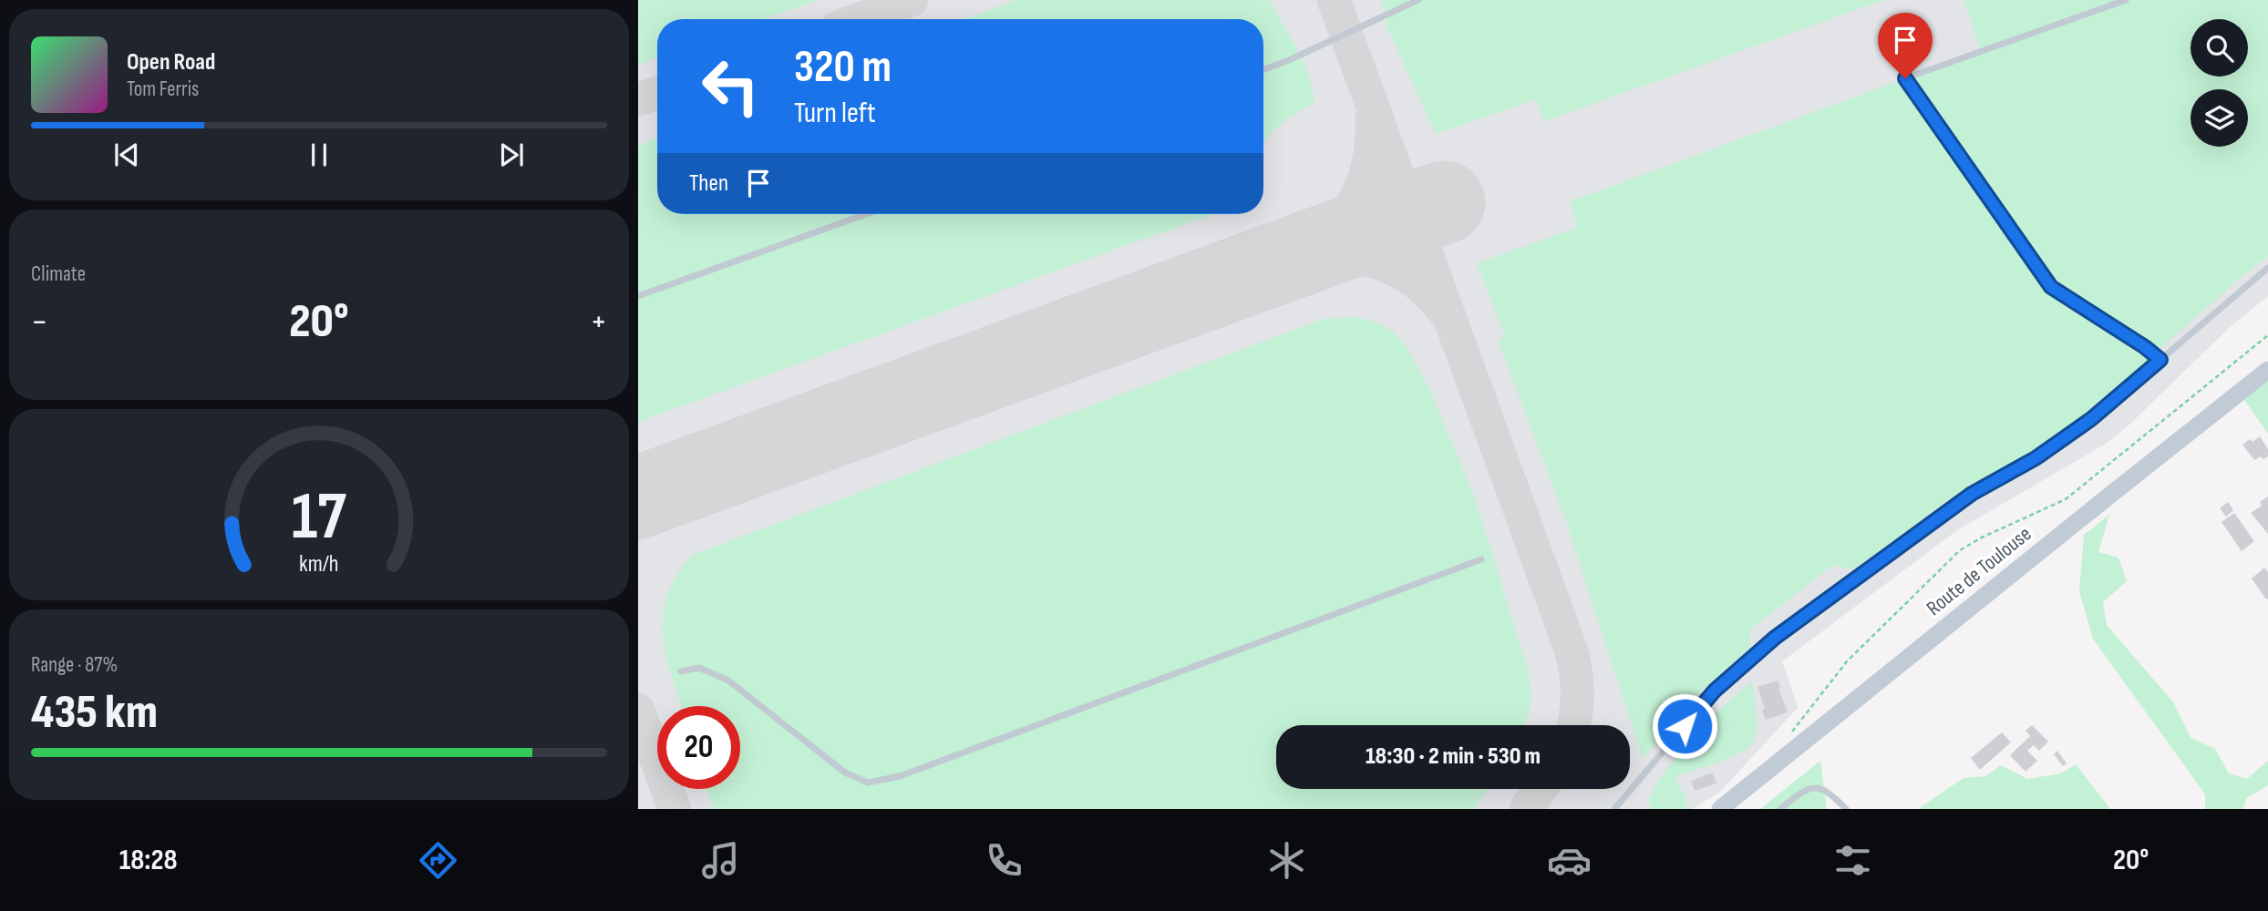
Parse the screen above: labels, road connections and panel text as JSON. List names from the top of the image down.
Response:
{
  "streets": {
    "main road": ["Route de Toulouse"]
  },
  "page": {
    "turn": ["320 m", "Turn left"],
    "song": ["Open Road", "Tom Ferris"],
    "then": "Then",
    "tile": [
      "Climate",
      ["Range · 87%", "435 km"]
    ],
    "heat": ["−", "20°", "+"],
    "limit": "20",
    "trip": "18:30 · 2 min · 530 m",
    "tabs": ["18:28", "20°"],
    "gauge": ["17", "km/h"]
  }
}
